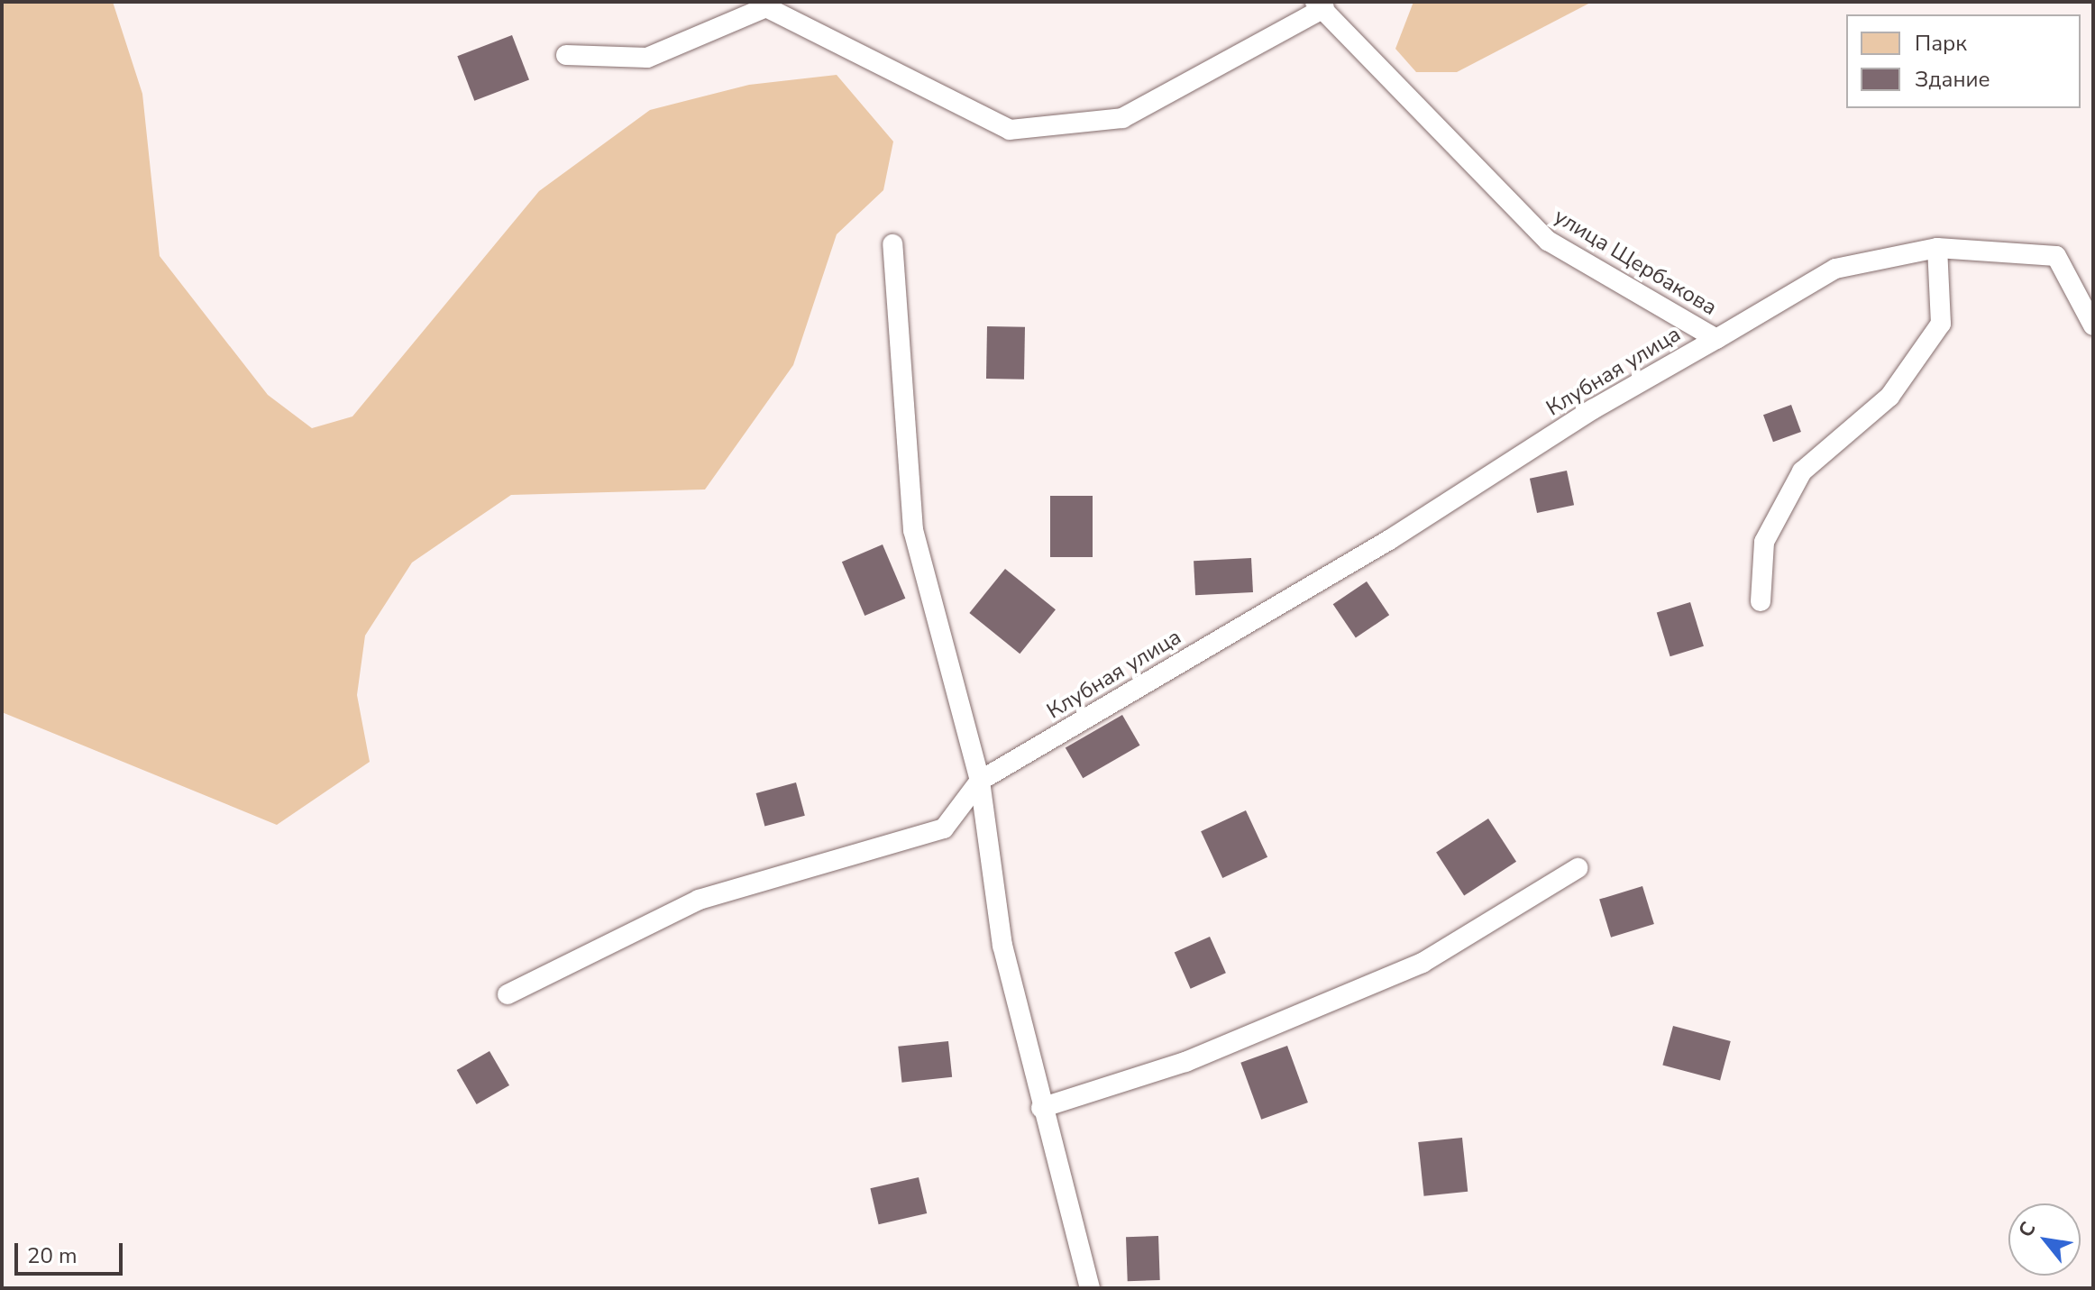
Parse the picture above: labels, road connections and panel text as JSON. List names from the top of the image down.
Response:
{
  "streets": {
    "lane": ["улица Щербакова", "Клубная улица"]
  },
  "crossings": [
    ["улица Щербакова", "Клубная улица"]
  ],
  "legend": ["Парк", "Здание"],
  "scale_bar": "20 m",
  "north": "top left"
}
